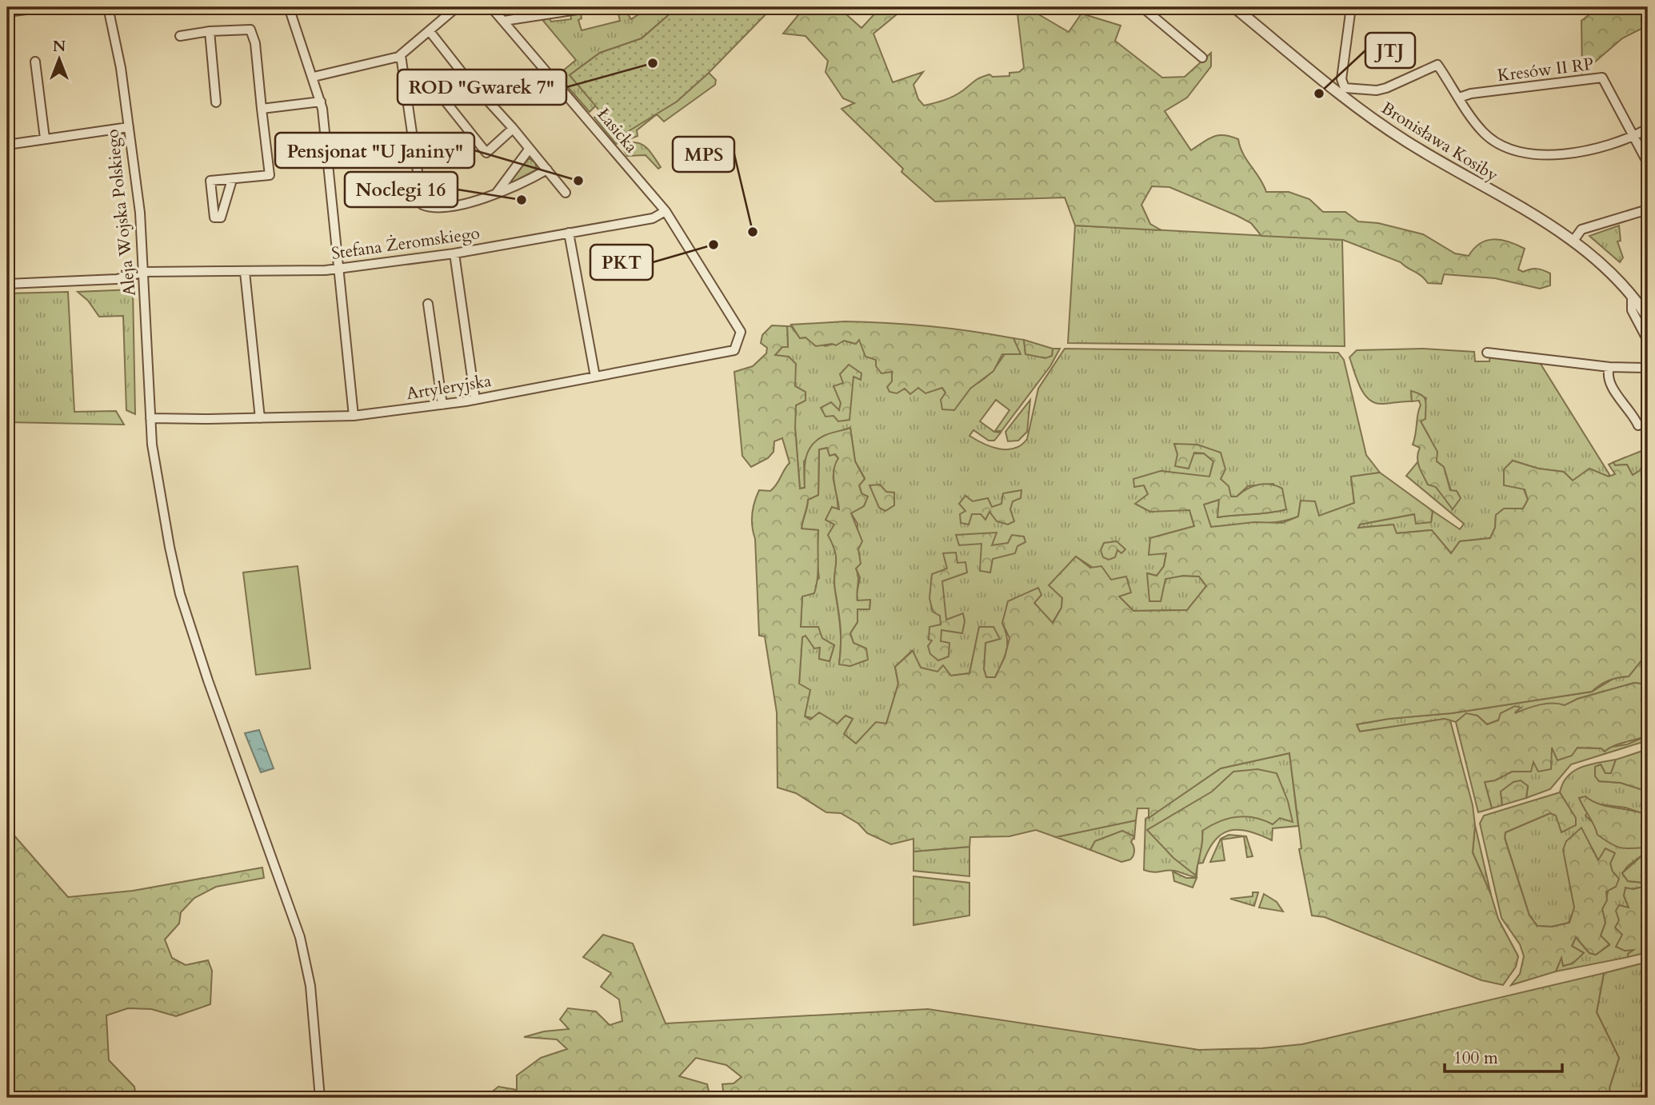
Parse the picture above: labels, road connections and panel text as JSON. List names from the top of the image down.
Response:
{
  "streets": {
    "street": [
      "Kresów II RP",
      "Łasicka",
      "Bronisława Kosiby",
      "Aleja Wojska Polskiego",
      "Stefana Żeromskiego",
      "Artyleryjska"
    ]
  },
  "crossings": [
    ["Łasicka", "Stefana Żeromskiego"],
    ["Łasicka", "Artyleryjska"],
    ["Aleja Wojska Polskiego", "Stefana Żeromskiego"],
    ["Aleja Wojska Polskiego", "Artyleryjska"],
    ["Stefana Żeromskiego", "Artyleryjska"]
  ],
  "places": [
    "ROD \"Gwarek 7\"",
    "JTJ",
    "Pensjonat \"U Janiny\"",
    "Noclegi 16",
    "MPS",
    "PKT"
  ],
  "scale_bar": "100 m",
  "north": "top"
}
